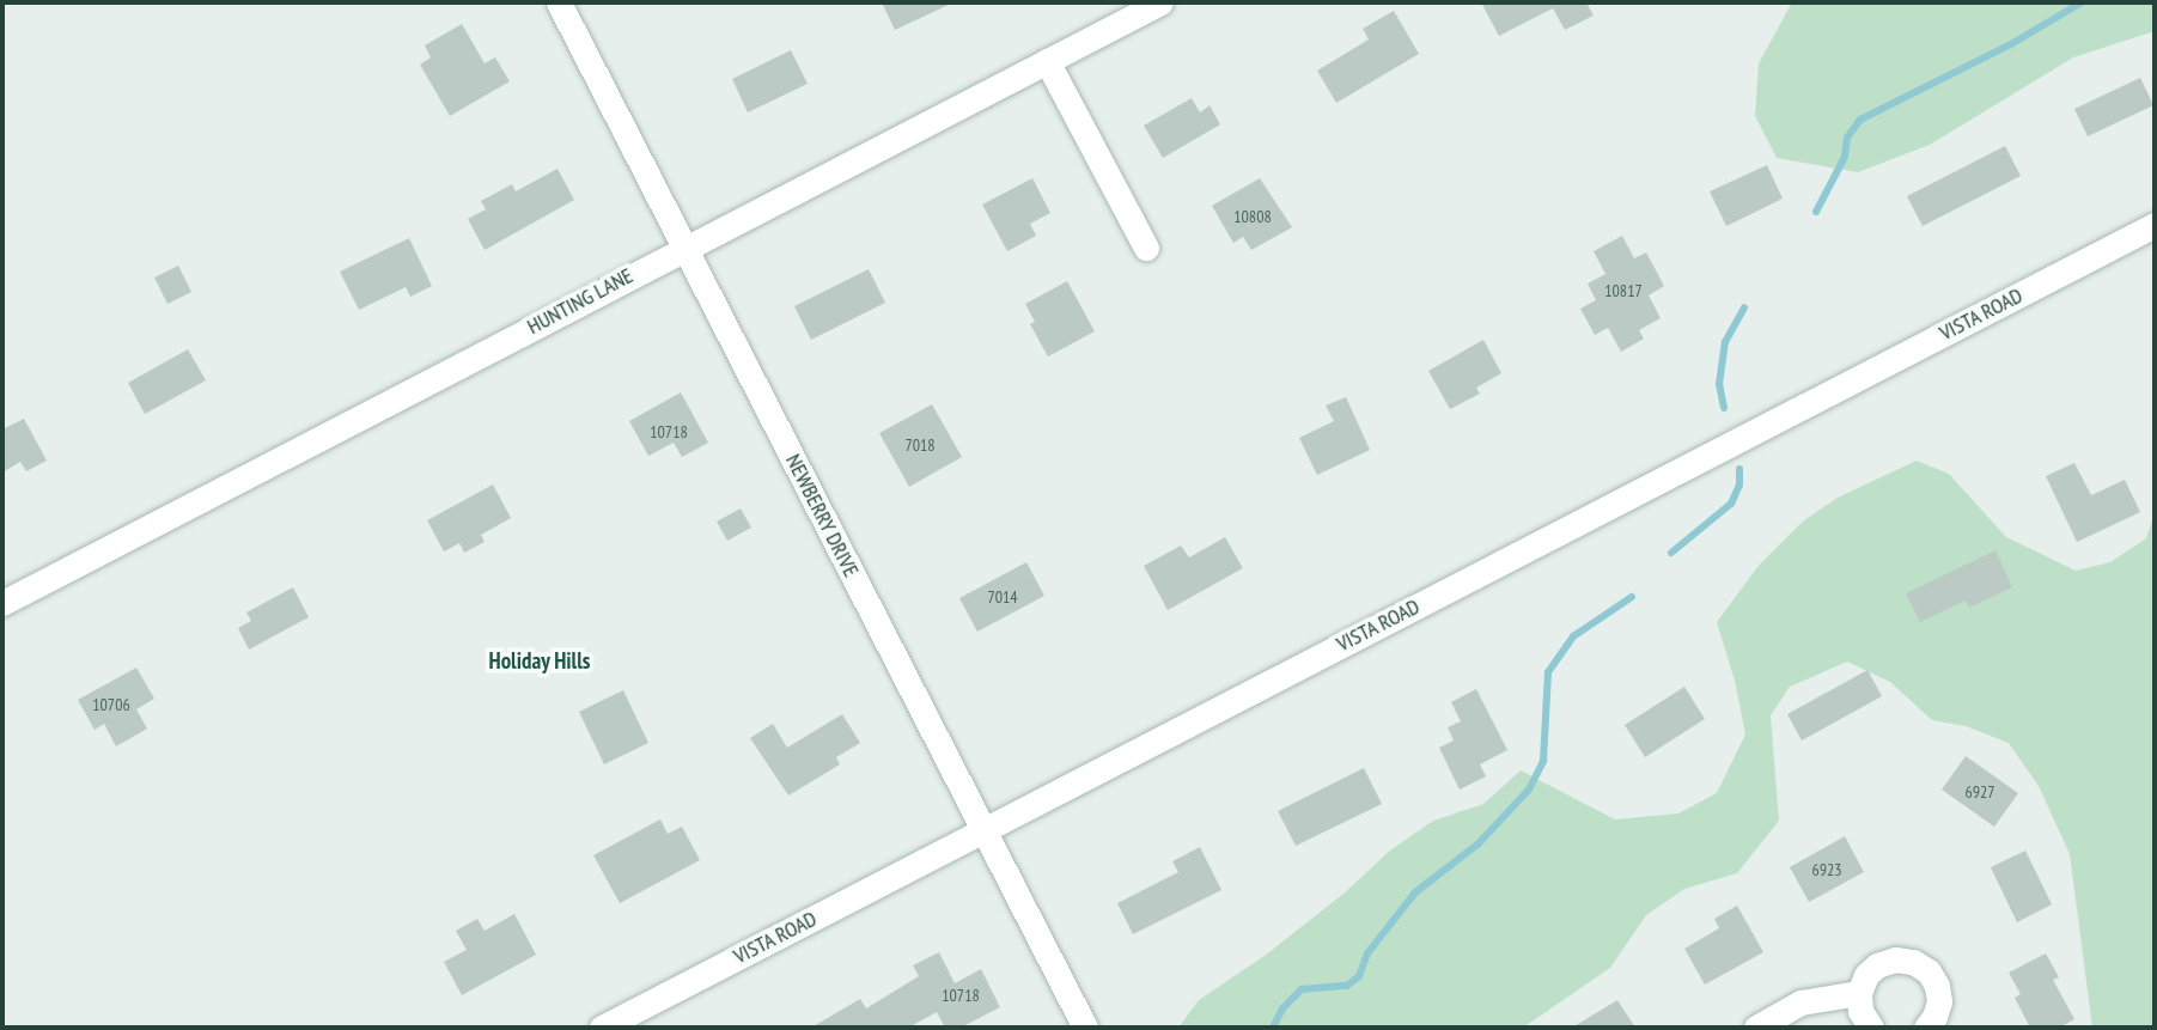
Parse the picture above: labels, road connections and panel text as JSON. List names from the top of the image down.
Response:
{
  "streets": {
    "street": ["HUNTING LANE", "VISTA ROAD", "NEWBERRY DRIVE"]
  },
  "crossings": [
    ["HUNTING LANE", "NEWBERRY DRIVE"],
    ["VISTA ROAD", "NEWBERRY DRIVE"]
  ],
  "districts": ["Holiday Hills"],
  "house_numbers": [
    "10808",
    "10817",
    "10718",
    "7018",
    "7014",
    "10706",
    "6927",
    "6923",
    "10718"
  ]
}
